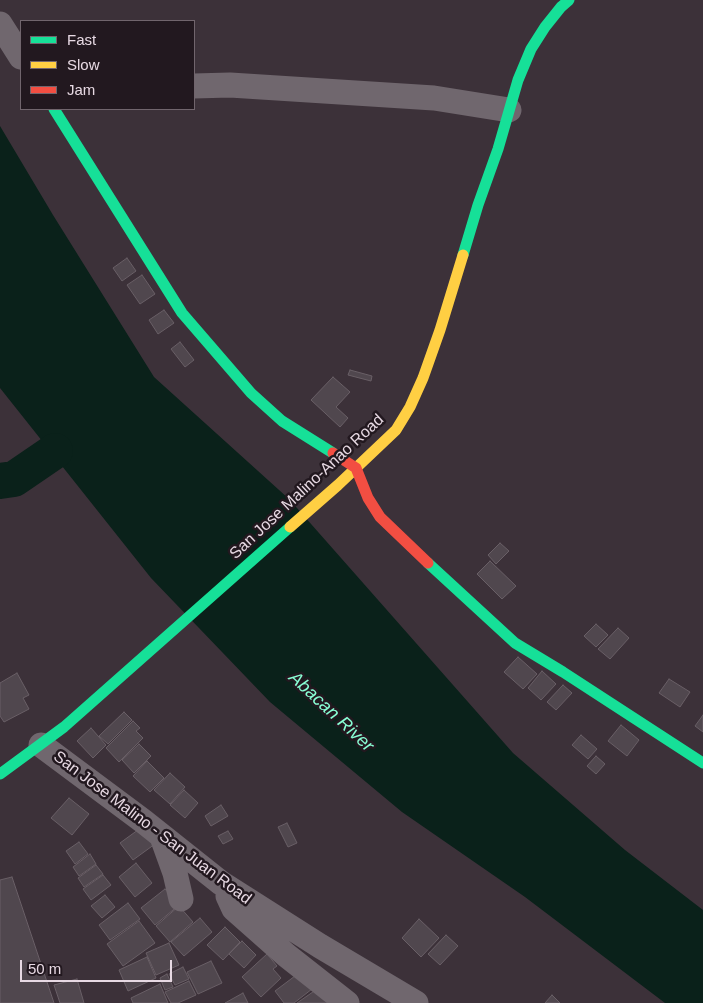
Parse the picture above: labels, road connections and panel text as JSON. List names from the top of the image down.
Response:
{
  "streets": {
    "main road": ["San Jose Malino-Anao Road"],
    "street": ["San Jose Malino - San Juan Road"]
  },
  "crossings": [
    ["San Jose Malino-Anao Road", "San Jose Malino - San Juan Road"]
  ],
  "water": ["Abacan River"],
  "legend": ["Fast", "Slow", "Jam"],
  "scale_bar": "50 m"
}
